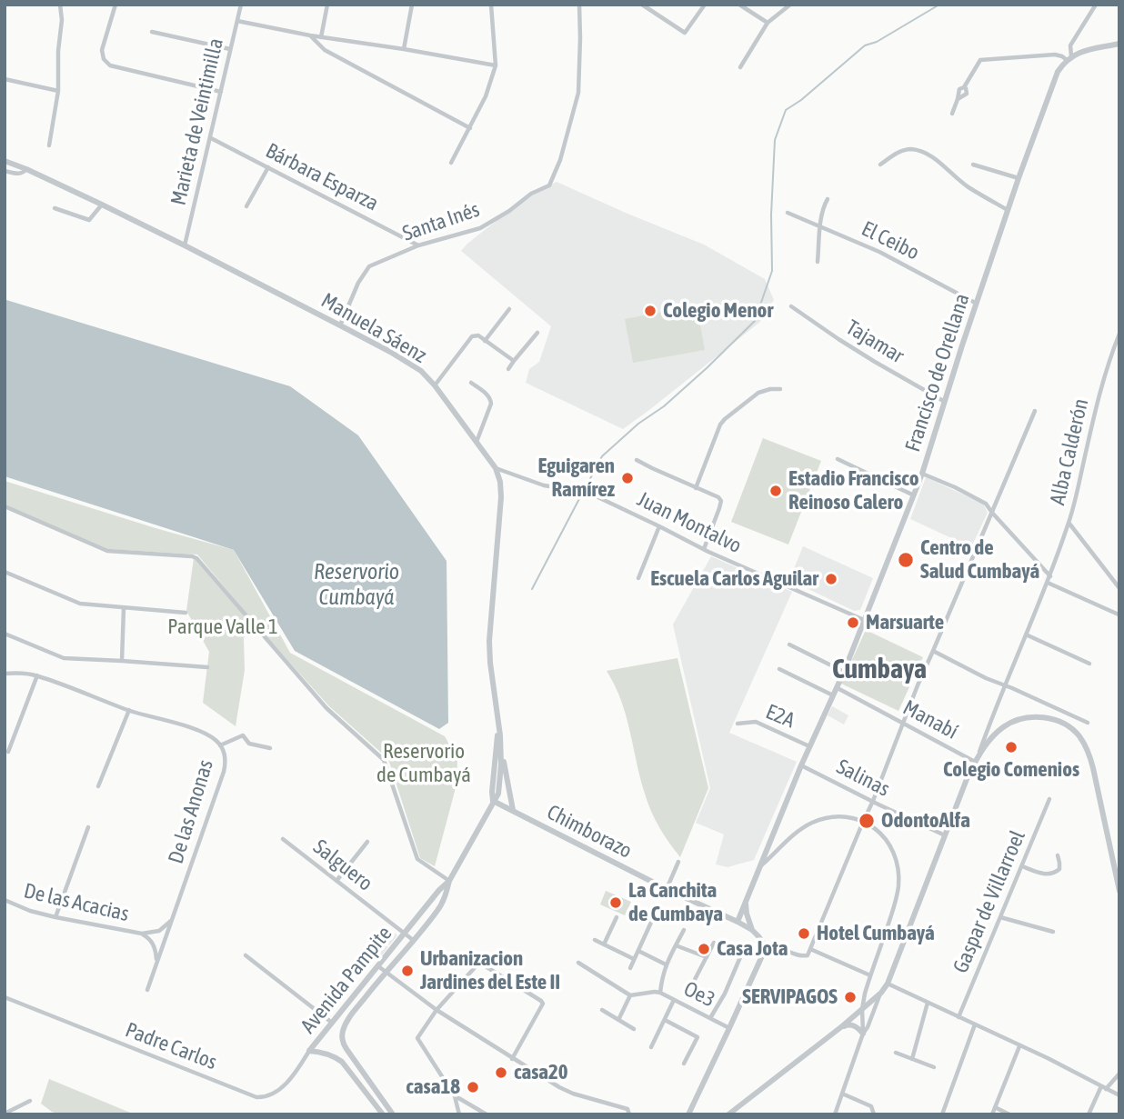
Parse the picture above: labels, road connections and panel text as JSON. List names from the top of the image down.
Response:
{
  "streets": {
    "street": [
      "Marieta de Veintimilla",
      "Bárbara Esparza",
      "Santa Inés",
      "El Ceibo",
      "Manuela Sáenz",
      "Tajamar",
      "Francisco de Orellana",
      "Alba Calderón",
      "Juan Montalvo",
      "E2A",
      "Manabí",
      "Salinas",
      "De las Anonas",
      "Chimborazo",
      "Salguero",
      "Gaspar de Villarroel",
      "De las Acacias",
      "Avenida Pampite",
      "Oe3",
      "Padre Carlos"
    ]
  },
  "crossings": [
    ["Marieta de Veintimilla", "Bárbara Esparza"],
    ["Marieta de Veintimilla", "Manuela Sáenz"],
    ["Bárbara Esparza", "Santa Inés"],
    ["Santa Inés", "Manuela Sáenz"],
    ["El Ceibo", "Francisco de Orellana"],
    ["Manuela Sáenz", "Juan Montalvo"],
    ["Manuela Sáenz", "Chimborazo"],
    ["Manuela Sáenz", "Avenida Pampite"],
    ["Tajamar", "Francisco de Orellana"],
    ["Francisco de Orellana", "Juan Montalvo"],
    ["Francisco de Orellana", "E2A"],
    ["Francisco de Orellana", "Manabí"],
    ["Francisco de Orellana", "Salinas"],
    ["Francisco de Orellana", "Chimborazo"],
    ["Chimborazo", "Avenida Pampite"],
    ["Salguero", "Avenida Pampite"],
    ["Avenida Pampite", "Padre Carlos"]
  ],
  "districts": ["Cumbaya"],
  "water": ["Reservorio Cumbayá"],
  "parks": ["Parque Valle 1", "Reservorio de Cumbayá"],
  "places": [
    "Colegio Menor",
    "Eguigaren Ramírez",
    "Estadio Francisco Reinoso Calero",
    "Centro de Salud Cumbayá",
    "Escuela Carlos Aguilar",
    "Marsuarte",
    "Colegio Comenios",
    "OdontoAlfa",
    "La Canchita de Cumbaya",
    "Hotel Cumbayá",
    "Casa Jota",
    "Urbanizacion Jardines del Este II",
    "SERVIPAGOS",
    "casa20",
    "casa18"
  ]
}
